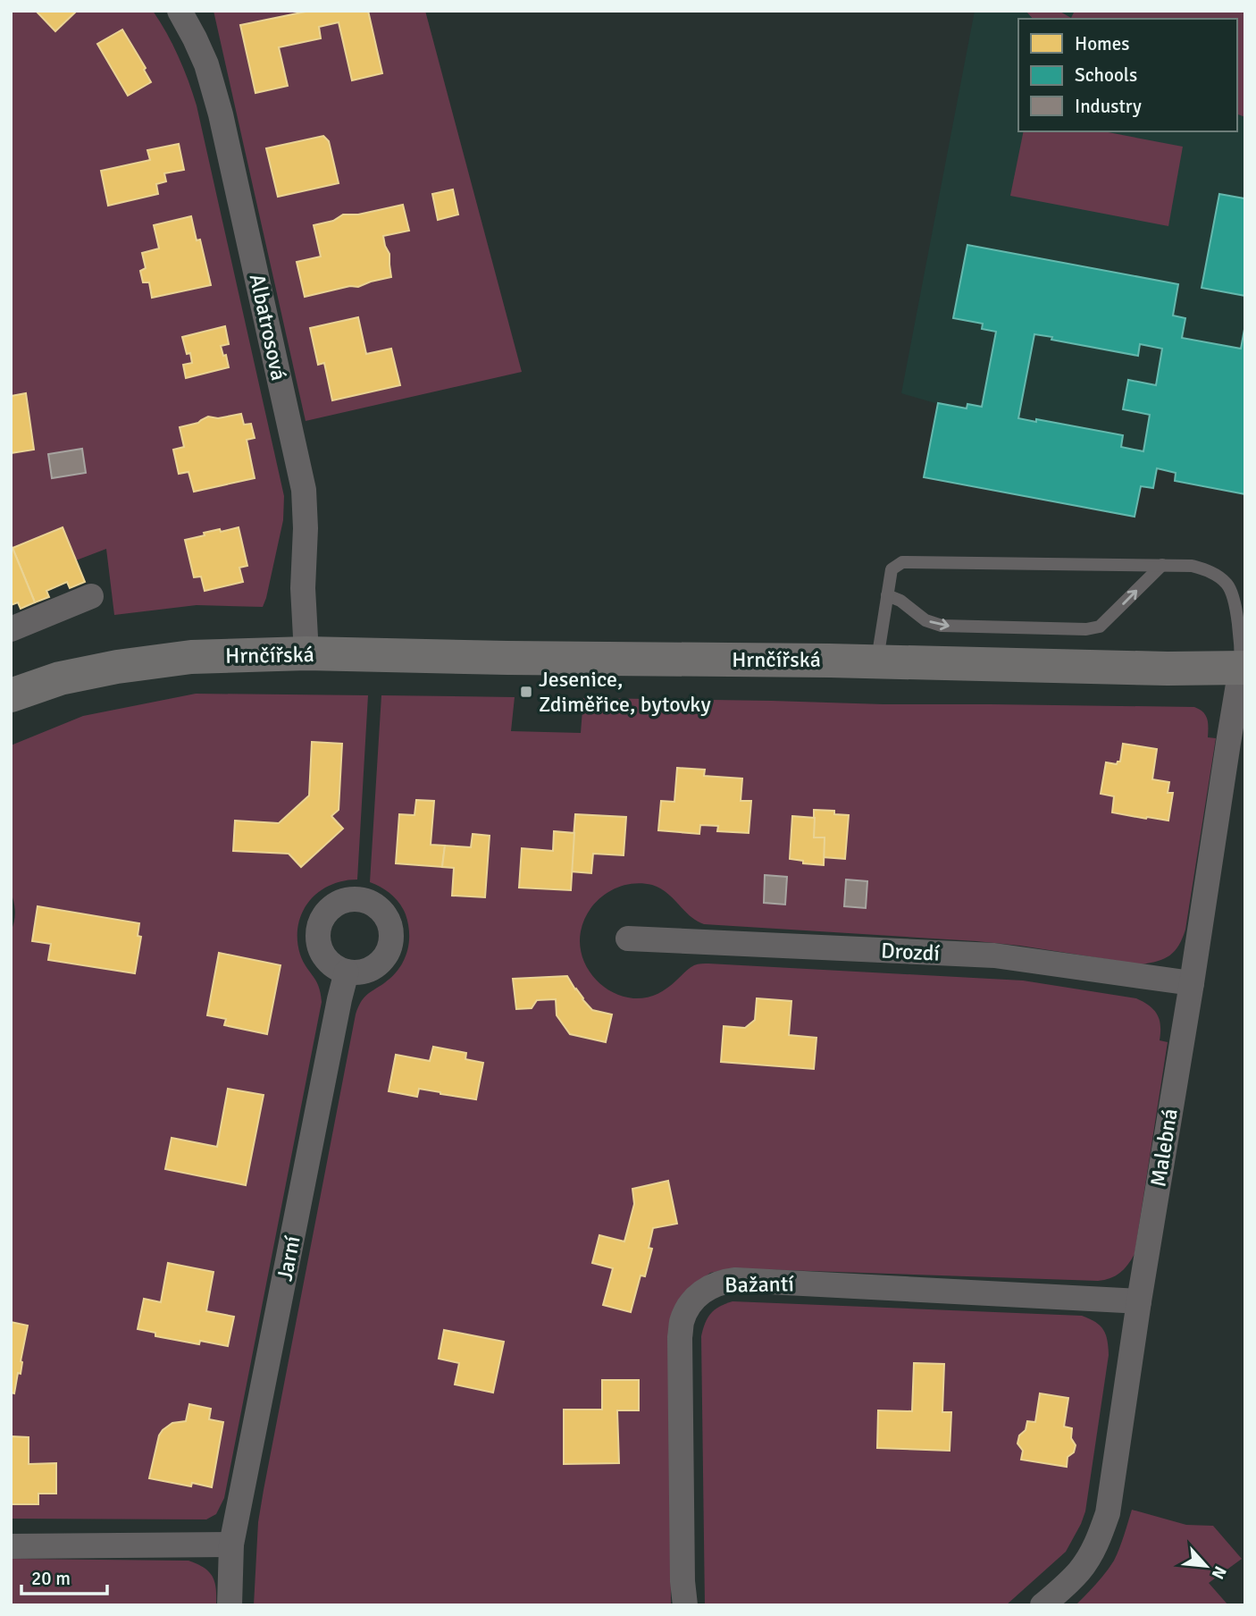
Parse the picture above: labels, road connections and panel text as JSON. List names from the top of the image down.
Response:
{
  "streets": {
    "street": [
      "Albatrosová",
      "Hrnčířská",
      "Drozdí",
      "Malebná",
      "Jarní",
      "Bažantí"
    ]
  },
  "crossings": [
    ["Albatrosová", "Hrnčířská"],
    ["Hrnčířská", "Malebná"],
    ["Drozdí", "Malebná"],
    ["Malebná", "Bažantí"]
  ],
  "places": {
    "transit": ["Jesenice, Zdiměřice, bytovky"]
  },
  "legend": ["Homes", "Schools", "Industry"],
  "scale_bar": "20 m",
  "north": "bottom right"
}
